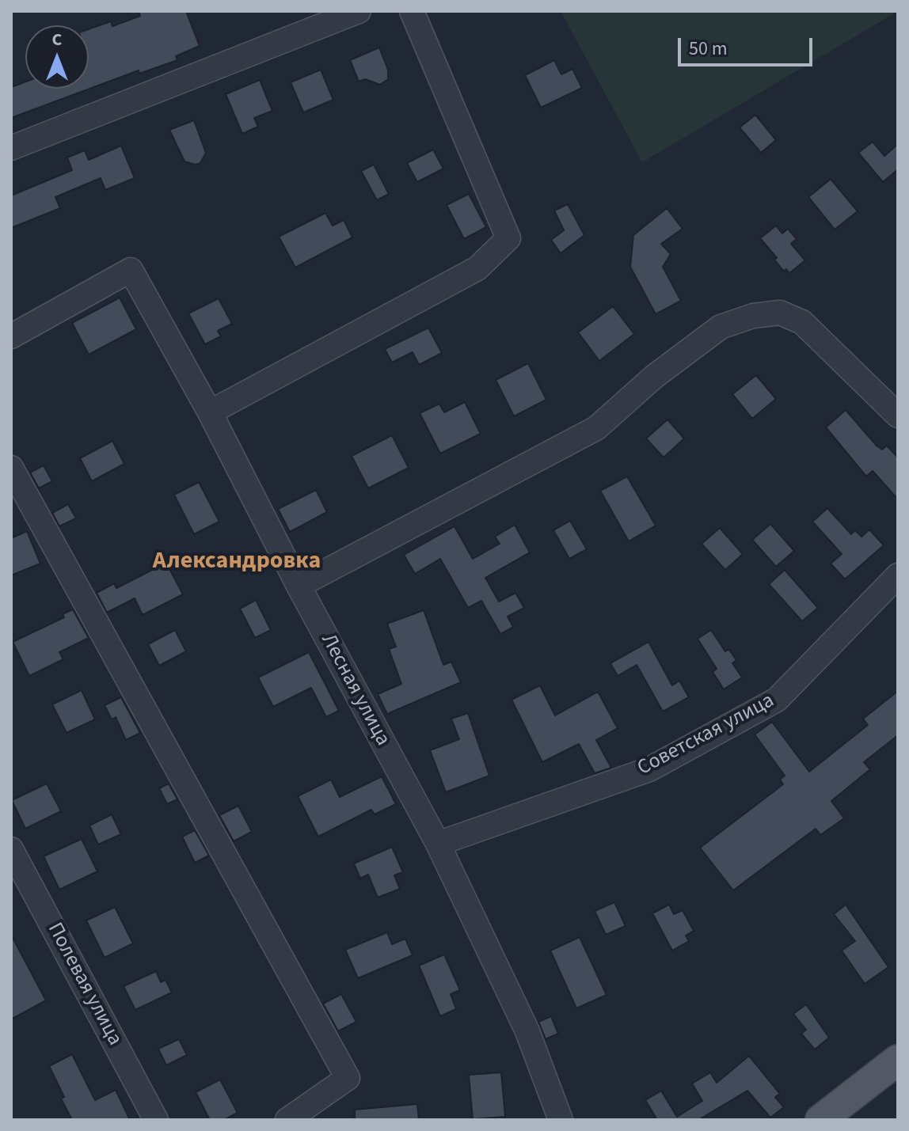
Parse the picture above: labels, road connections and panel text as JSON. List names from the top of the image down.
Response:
{
  "streets": {
    "street": ["Лесная улица", "Советская улица", "Полевая улица"]
  },
  "crossings": [
    ["Лесная улица", "Советская улица"]
  ],
  "districts": ["Александровка"],
  "scale_bar": "50 m",
  "north": "top"
}
